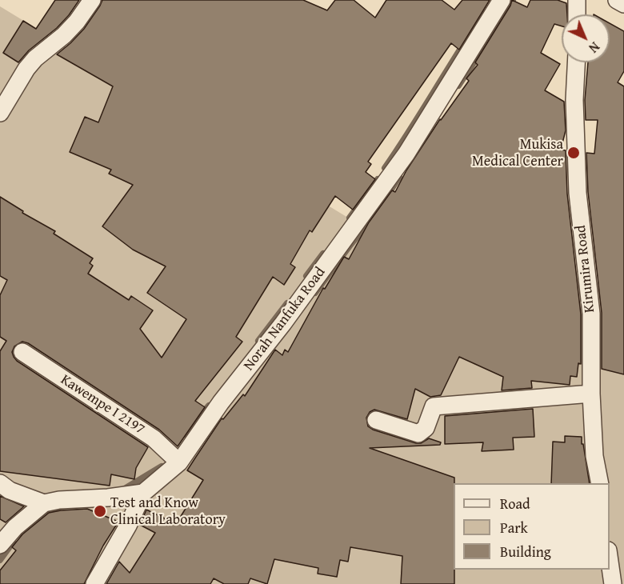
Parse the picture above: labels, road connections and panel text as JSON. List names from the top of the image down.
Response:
{
  "streets": {
    "street": ["Kirumira Road", "Norah Nanfuka Road", "Kawempe I 2197"]
  },
  "crossings": [
    ["Norah Nanfuka Road", "Kawempe I 2197"]
  ],
  "places": ["Mukisa Medical Center", "Test and Know Clinical Laboratory"],
  "legend": ["Road", "Park", "Building"],
  "north": "bottom right"
}
